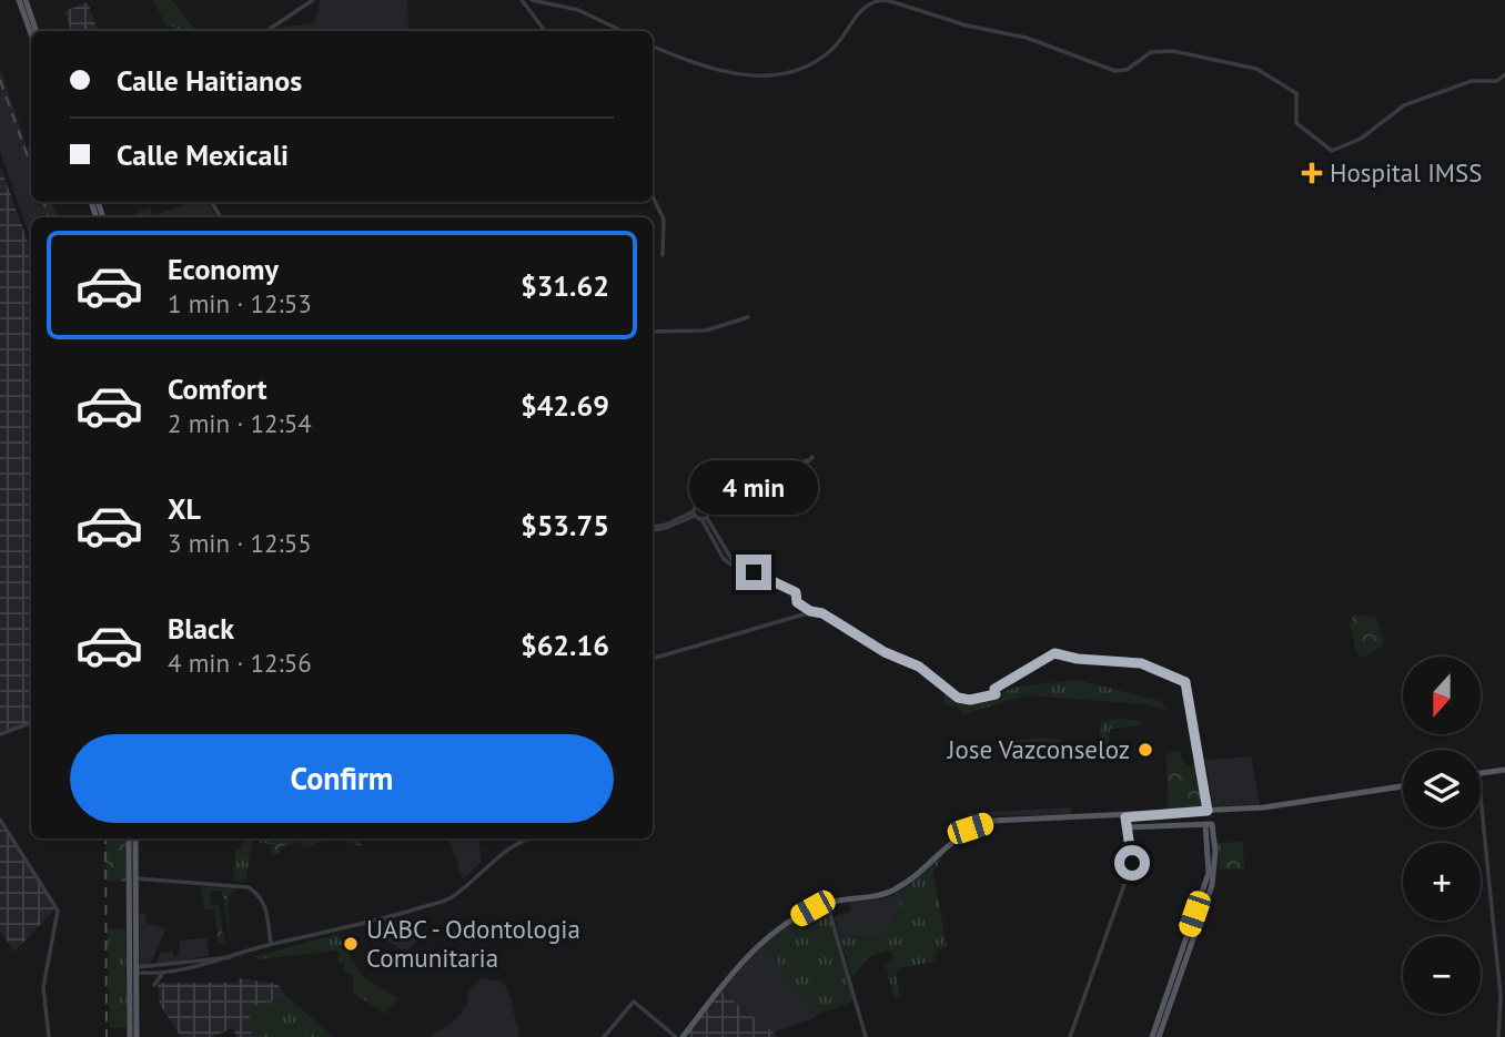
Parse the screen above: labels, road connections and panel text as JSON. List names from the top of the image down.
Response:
{
  "places": {
    "health": ["Hospital IMSS"],
    "other": ["Jose Vazconseloz", "UABC - Odontologia Comunitaria"]
  },
  "north": "bottom",
  "page": {
    "banner": ["Calle Haitianos", "Calle Mexicali"],
    "list": [
      {
        "name": "Economy",
        "note": "1 min · 12:53",
        "value": "$31.62"
      },
      {
        "name": "Comfort",
        "note": "2 min · 12:54",
        "value": "$42.69"
      },
      {
        "name": "XL",
        "note": "3 min · 12:55",
        "value": "$53.75"
      },
      {
        "name": "Black",
        "note": "4 min · 12:56",
        "value": "$62.16"
      }
    ],
    "bubble": "4 min",
    "map_buttons": ["+", "−"],
    "buttons": "Confirm"
  }
}
